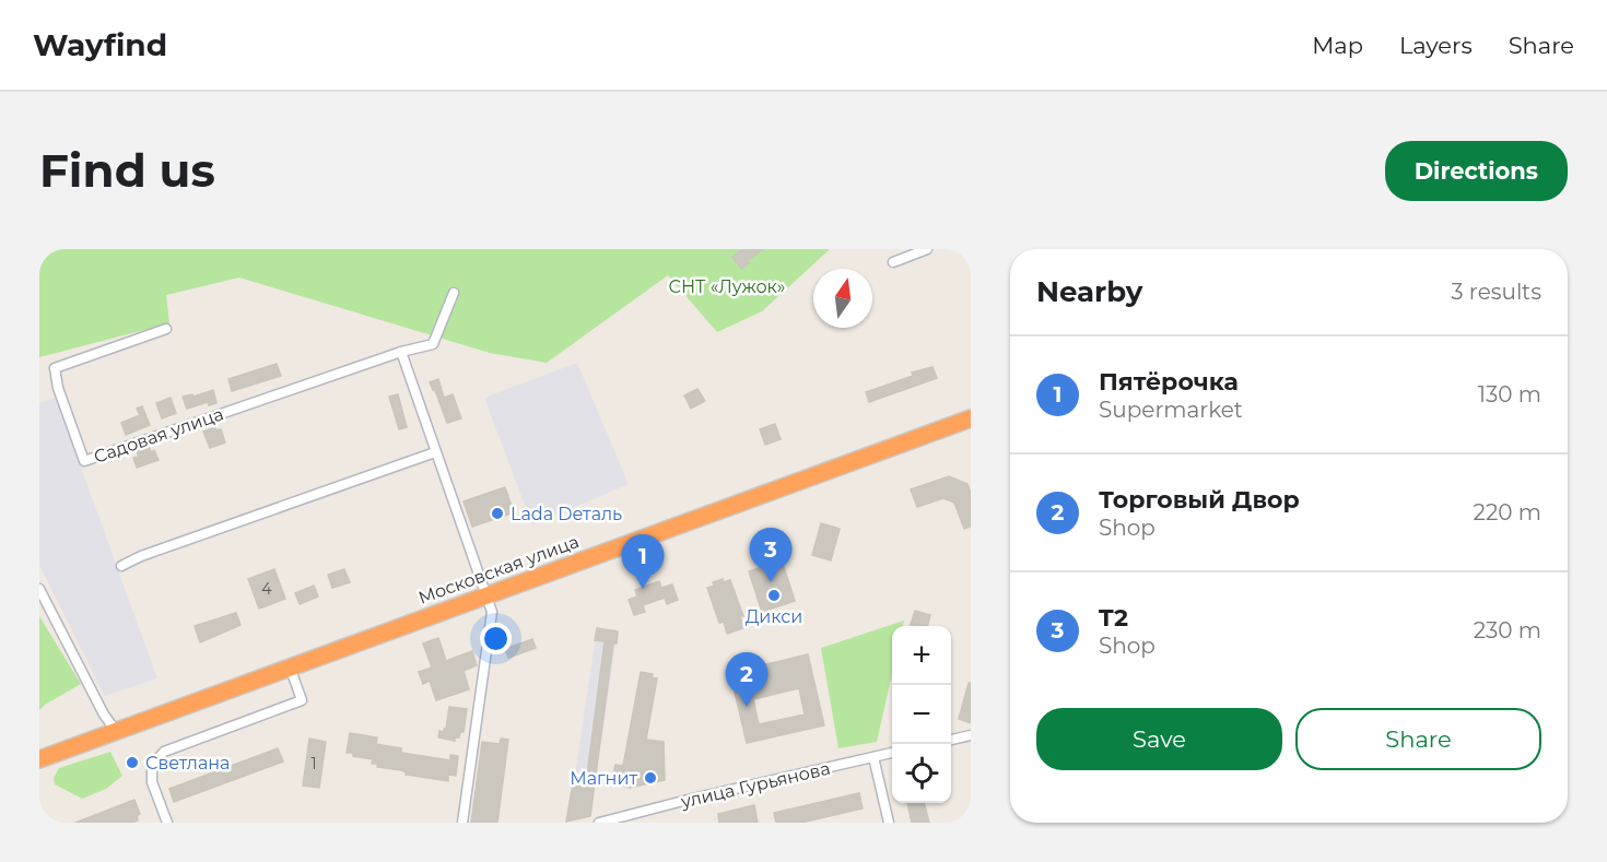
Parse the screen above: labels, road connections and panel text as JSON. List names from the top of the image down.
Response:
{
  "streets": {
    "highway": ["Московская улица"],
    "street": ["Садовая улица", "улица Гурьянова"]
  },
  "parks": ["СНТ «Лужок»"],
  "places": [
    "Lada Dеталь",
    "Дикси",
    "Светлана",
    "Магнит"
  ],
  "house_numbers": ["4", "1"],
  "north": "top",
  "page": {
    "header": "Wayfind",
    "nav": ["Map", "Layers", "Share"],
    "buttons": [
      "Directions",
      ["Save", "Share"]
    ],
    "title": "Find us",
    "heading": ["Nearby", "3 results"],
    "list": [
      {
        "mark": "1",
        "name": "Пятёрочка",
        "note": "Supermarket",
        "value": "130 m"
      },
      {
        "mark": "2",
        "name": "Торговый Двор",
        "note": "Shop",
        "value": "220 m"
      },
      {
        "mark": "3",
        "name": "T2",
        "note": "Shop",
        "value": "230 m"
      }
    ],
    "pins": ["3", "1", "2"],
    "map_buttons": ["+", "−"]
  }
}
